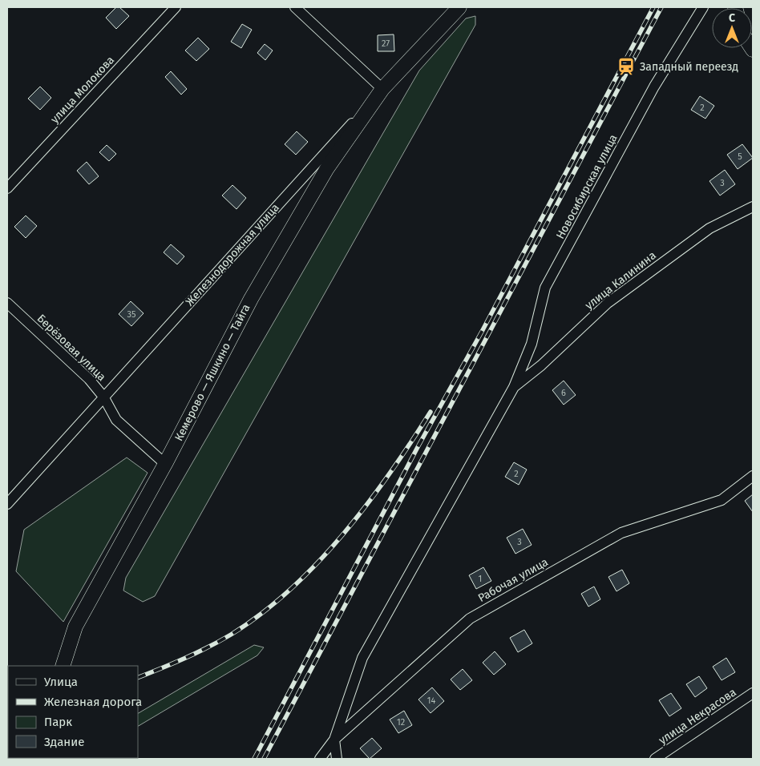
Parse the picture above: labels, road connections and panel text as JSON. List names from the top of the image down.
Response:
{
  "streets": {
    "main road": ["Железнодорожная улица", "Кемерово — Яшкино — Тайга"],
    "street": [
      "улица Молокова",
      "Новосибирская улица",
      "улица Калинина",
      "Берёзовая улица",
      "Рабочая улица",
      "улица Некрасова"
    ]
  },
  "crossings": [
    ["Новосибирская улица", "улица Калинина"],
    ["Новосибирская улица", "Рабочая улица"],
    ["Железнодорожная улица", "Берёзовая улица"],
    ["Железнодорожная улица", "Кемерово — Яшкино — Тайга"],
    ["Берёзовая улица", "Кемерово — Яшкино — Тайга"]
  ],
  "places": {
    "station": ["Западный переезд"]
  },
  "house_numbers": [
    "27",
    "2",
    "5",
    "3",
    "35",
    "6",
    "2",
    "3",
    "1",
    "14",
    "12"
  ],
  "legend": [
    "Улица",
    "Железная дорога",
    "Парк",
    "Здание"
  ],
  "north": "top"
}
